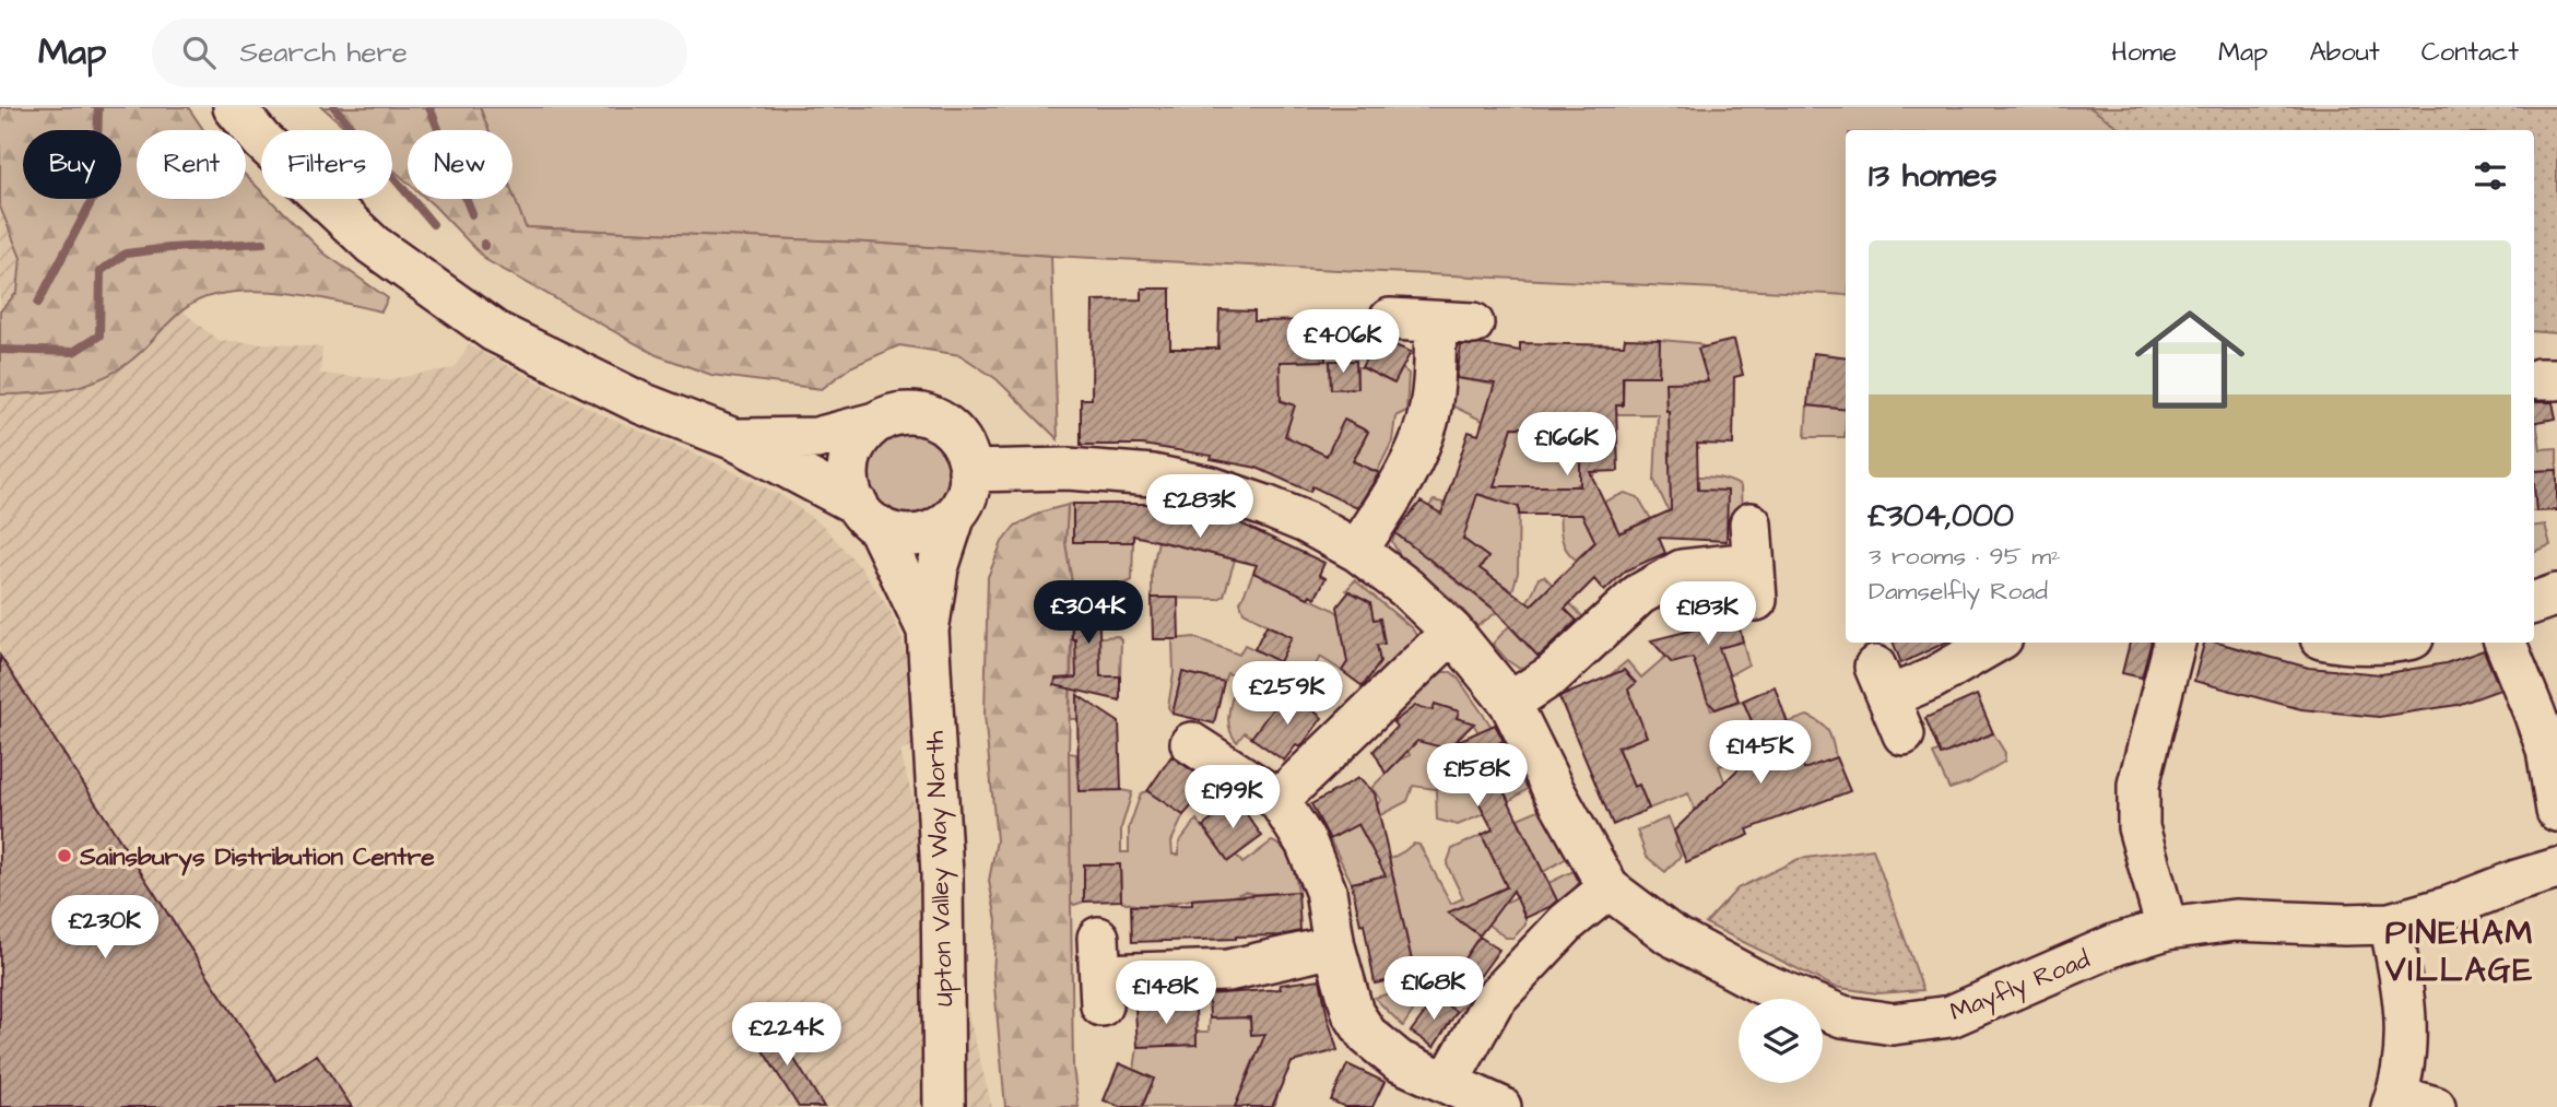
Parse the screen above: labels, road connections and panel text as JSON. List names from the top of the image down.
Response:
{
  "streets": {
    "street": ["Upton Valley Way North", "Mayfly Road"]
  },
  "crossings": [
    ["Upton Valley Way North", "Mayfly Road"]
  ],
  "districts": ["PINEHAM VILLAGE"],
  "places": ["Sainsburys Distribution Centre"],
  "page": {
    "header": "Map",
    "search": "Search here",
    "nav": [
      "Home",
      "Map",
      "About",
      "Contact"
    ],
    "chip": [
      "Buy",
      "Rent",
      "Filters",
      "New"
    ],
    "heading": "13 homes",
    "list": [
      {
        "name": "£304,000",
        "note": "3 rooms · 95 m² · Damselfly Road"
      }
    ],
    "price": [
      "£406K",
      "£166K",
      "£283K",
      "£304K",
      "£183K",
      "£259K",
      "£145K",
      "£158K",
      "£199K",
      "£230K",
      "£168K",
      "£148K",
      "£224K"
    ]
  }
}
